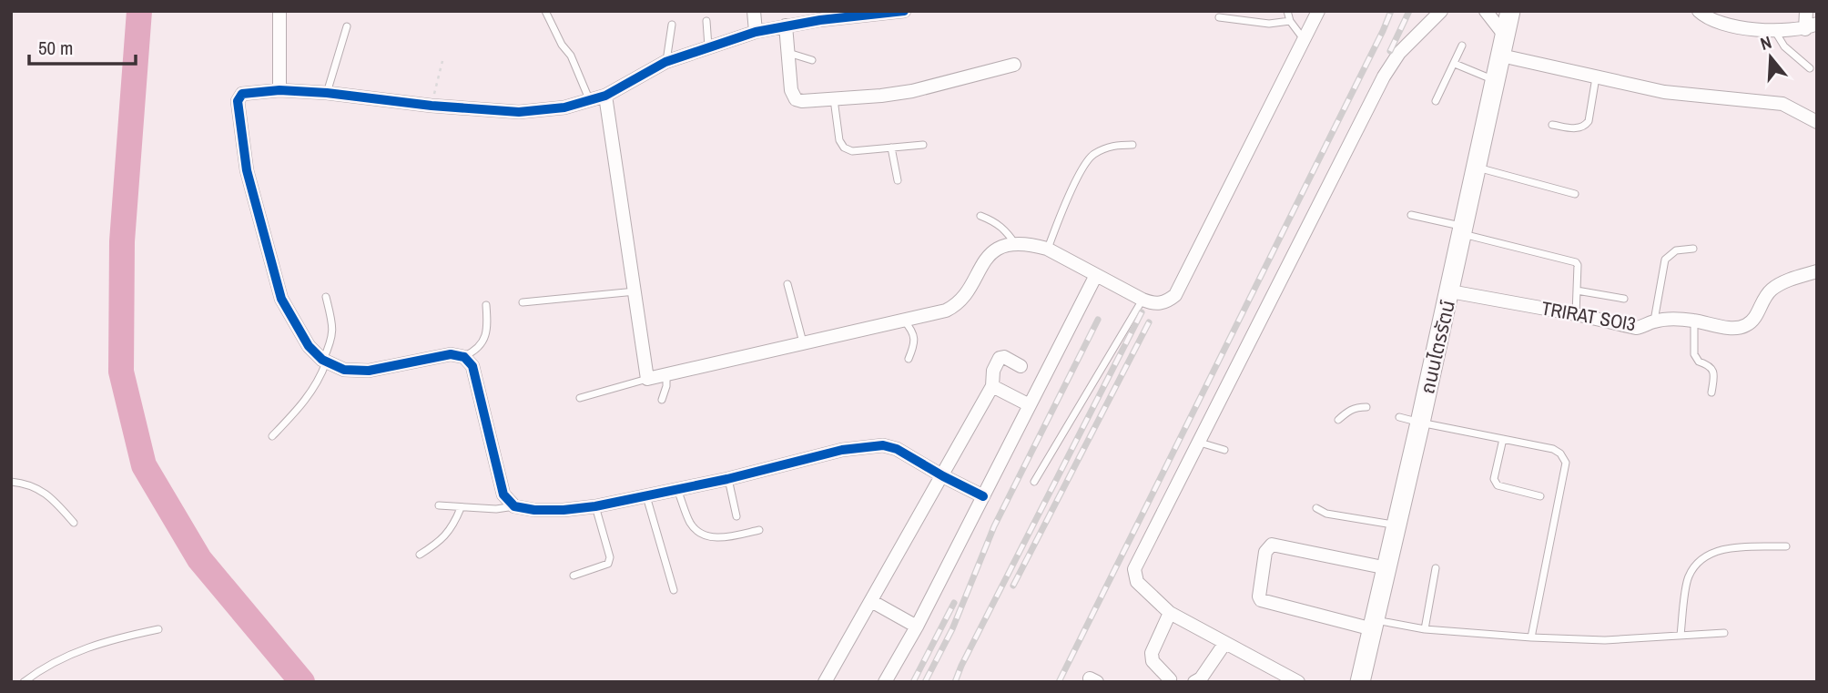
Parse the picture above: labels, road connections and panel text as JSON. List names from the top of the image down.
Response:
{
  "streets": {
    "main road": ["ถนนไตรรัตน์"],
    "street": ["TRIRAT SOI3"]
  },
  "crossings": [
    ["TRIRAT SOI3", "ถนนไตรรัตน์"]
  ],
  "scale_bar": "50 m",
  "north": "top"
}
